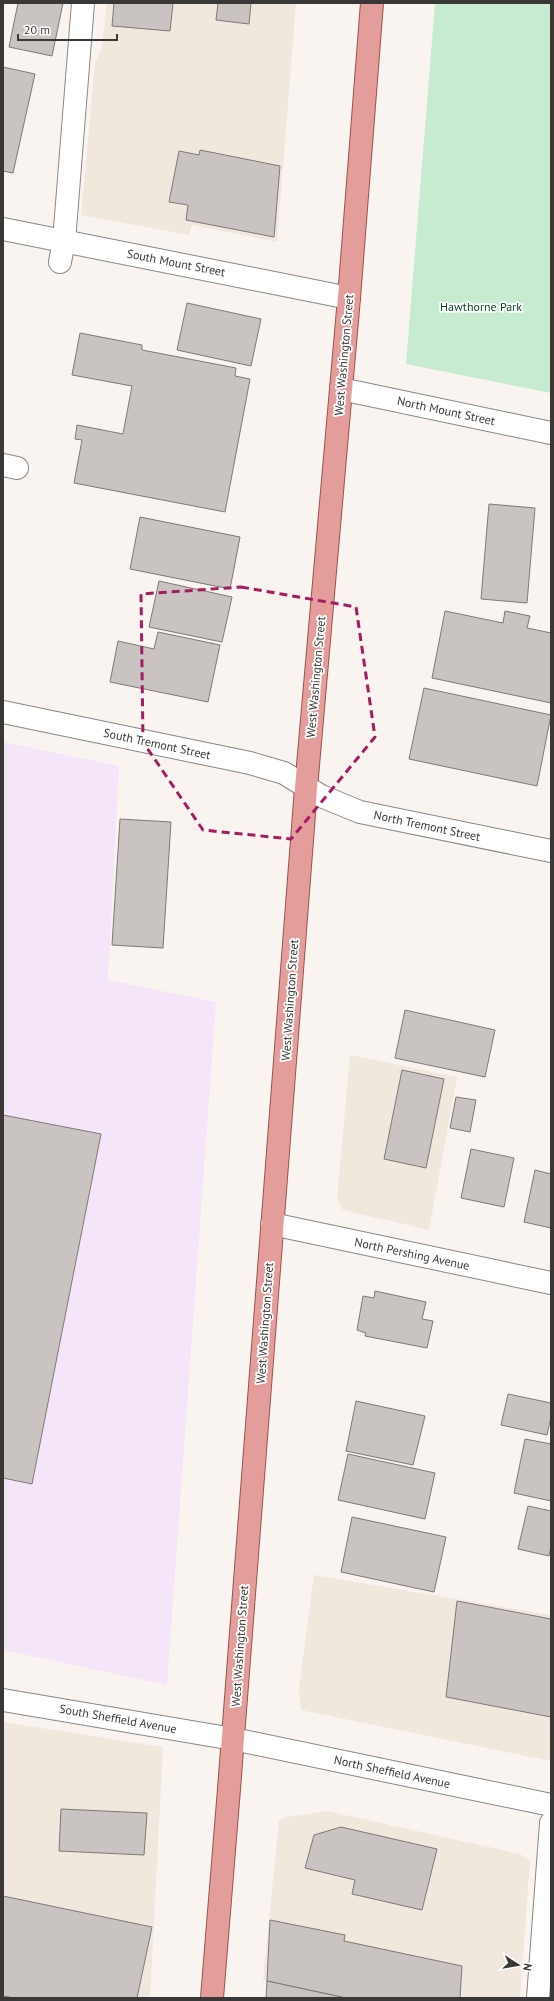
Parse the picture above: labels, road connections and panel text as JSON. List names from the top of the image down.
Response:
{
  "streets": {
    "main road": ["West Washington Street"],
    "street": [
      "South Mount Street",
      "North Mount Street",
      "South Tremont Street",
      "North Tremont Street",
      "North Pershing Avenue",
      "South Sheffield Avenue",
      "North Sheffield Avenue"
    ]
  },
  "crossings": [
    ["South Mount Street", "West Washington Street"],
    ["West Washington Street", "North Mount Street"],
    ["West Washington Street", "South Tremont Street"],
    ["West Washington Street", "North Tremont Street"],
    ["West Washington Street", "North Pershing Avenue"],
    ["West Washington Street", "South Sheffield Avenue"],
    ["West Washington Street", "North Sheffield Avenue"],
    ["South Tremont Street", "North Tremont Street"],
    ["South Sheffield Avenue", "North Sheffield Avenue"]
  ],
  "parks": ["Hawthorne Park"],
  "scale_bar": "20 m",
  "north": "right"
}
